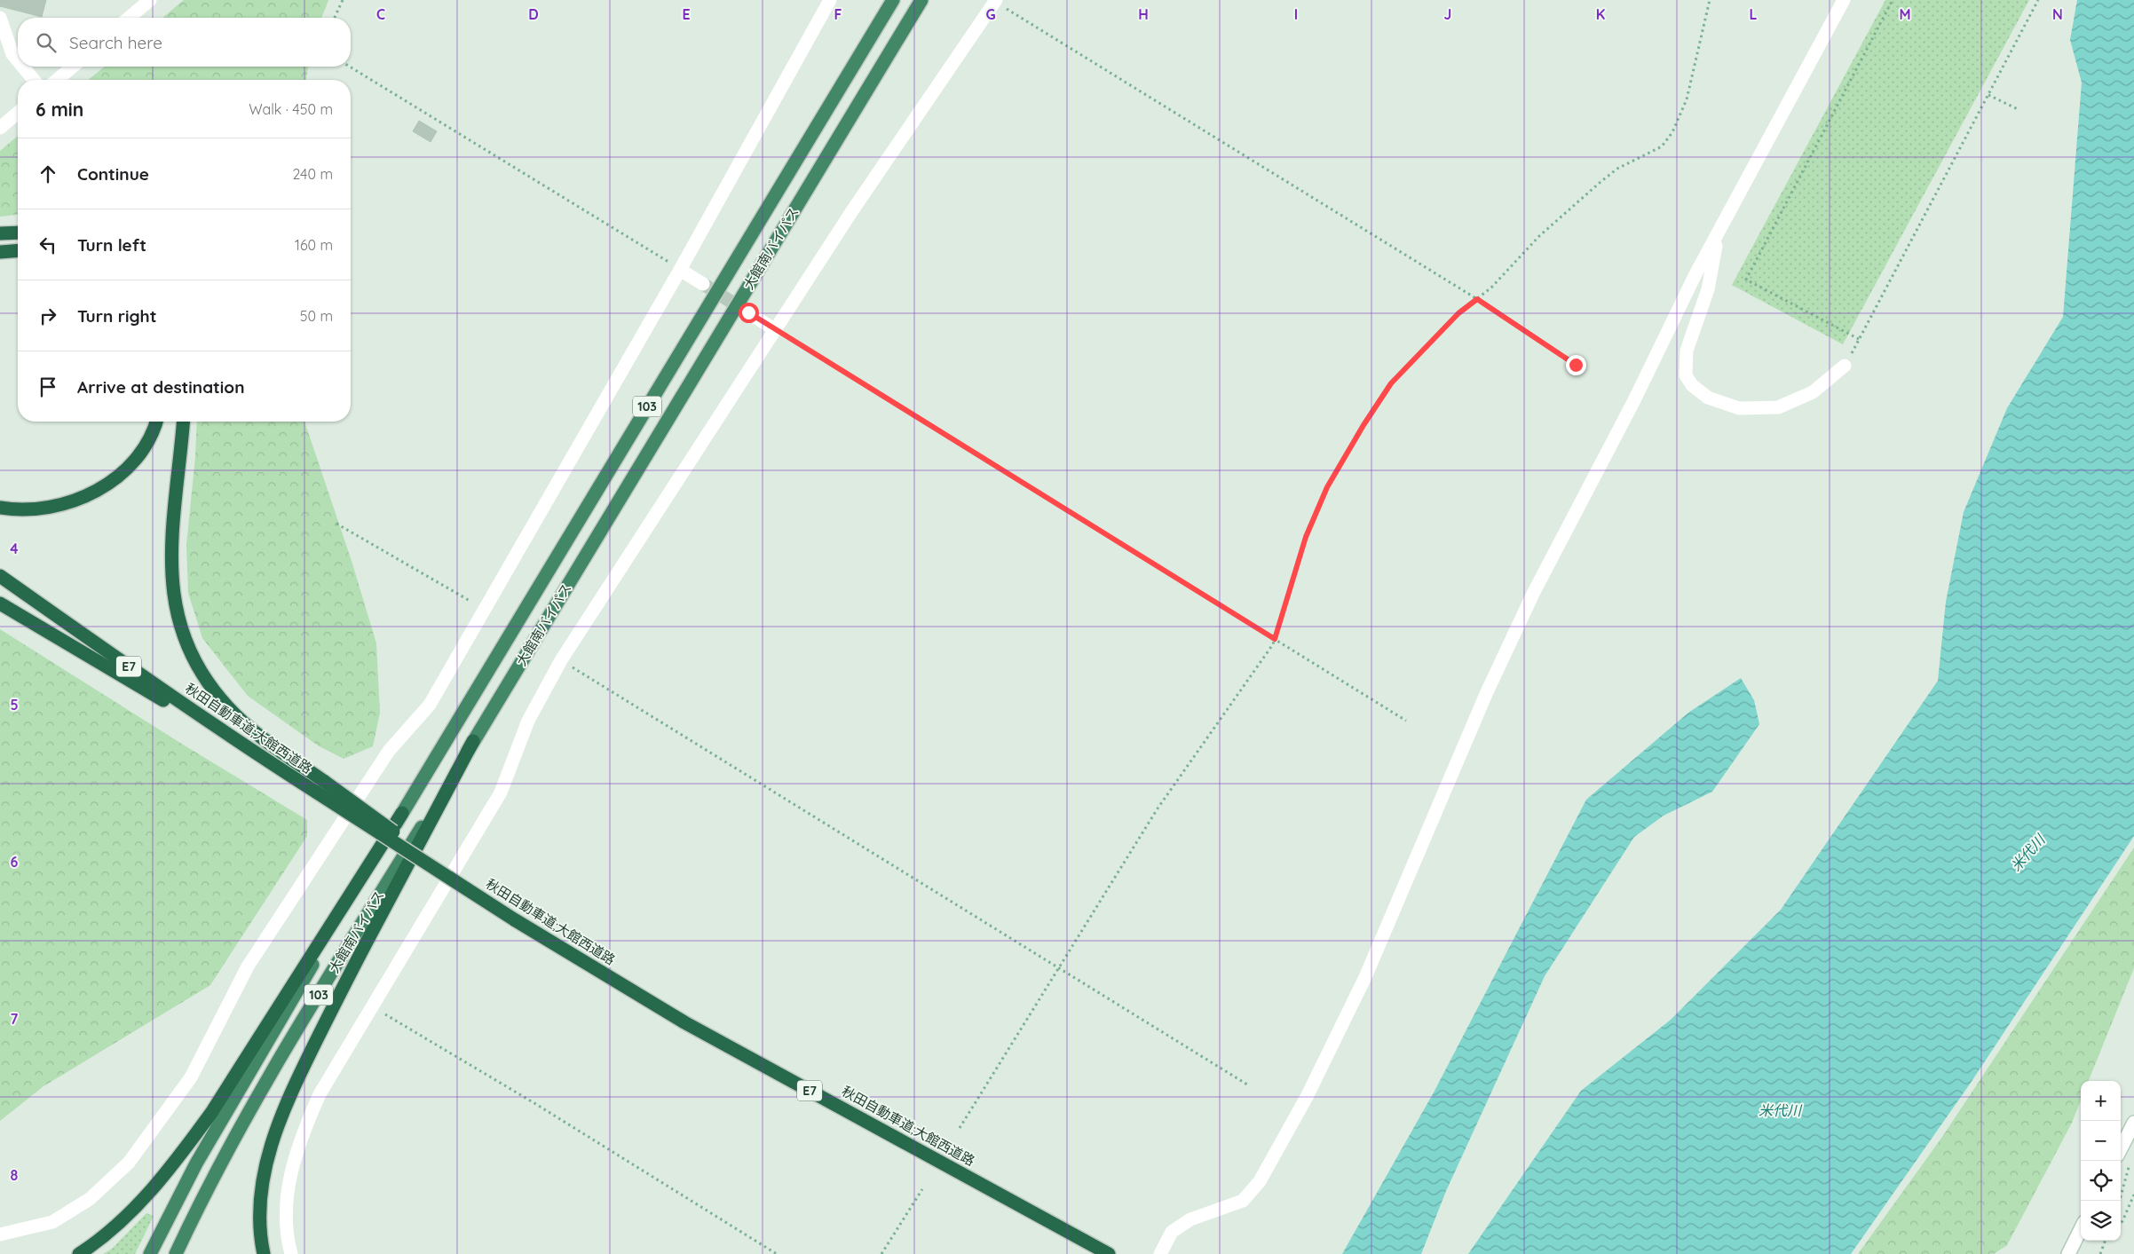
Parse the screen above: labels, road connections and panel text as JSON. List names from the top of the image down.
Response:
{
  "streets": {
    "highway": [
      "大館南バイパス",
      "103",
      "E7",
      "秋田自動車道;大館西道路"
    ]
  },
  "water": ["米代川"],
  "page": {
    "search": "Search here",
    "heading": ["6 min", "Walk · 450 m"],
    "list": [
      ["Continue", "240 m"],
      ["Turn left", "160 m"],
      ["Turn right", "50 m"],
      "Arrive at destination"
    ],
    "map_buttons": ["+", "−"]
  },
  "grid": {
    "columns": [
      "C",
      "D",
      "E",
      "F",
      "G",
      "H",
      "I",
      "J",
      "K",
      "L",
      "M",
      "N"
    ],
    "rows": [
      "4",
      "5",
      "6",
      "7",
      "8"
    ]
  }
}
